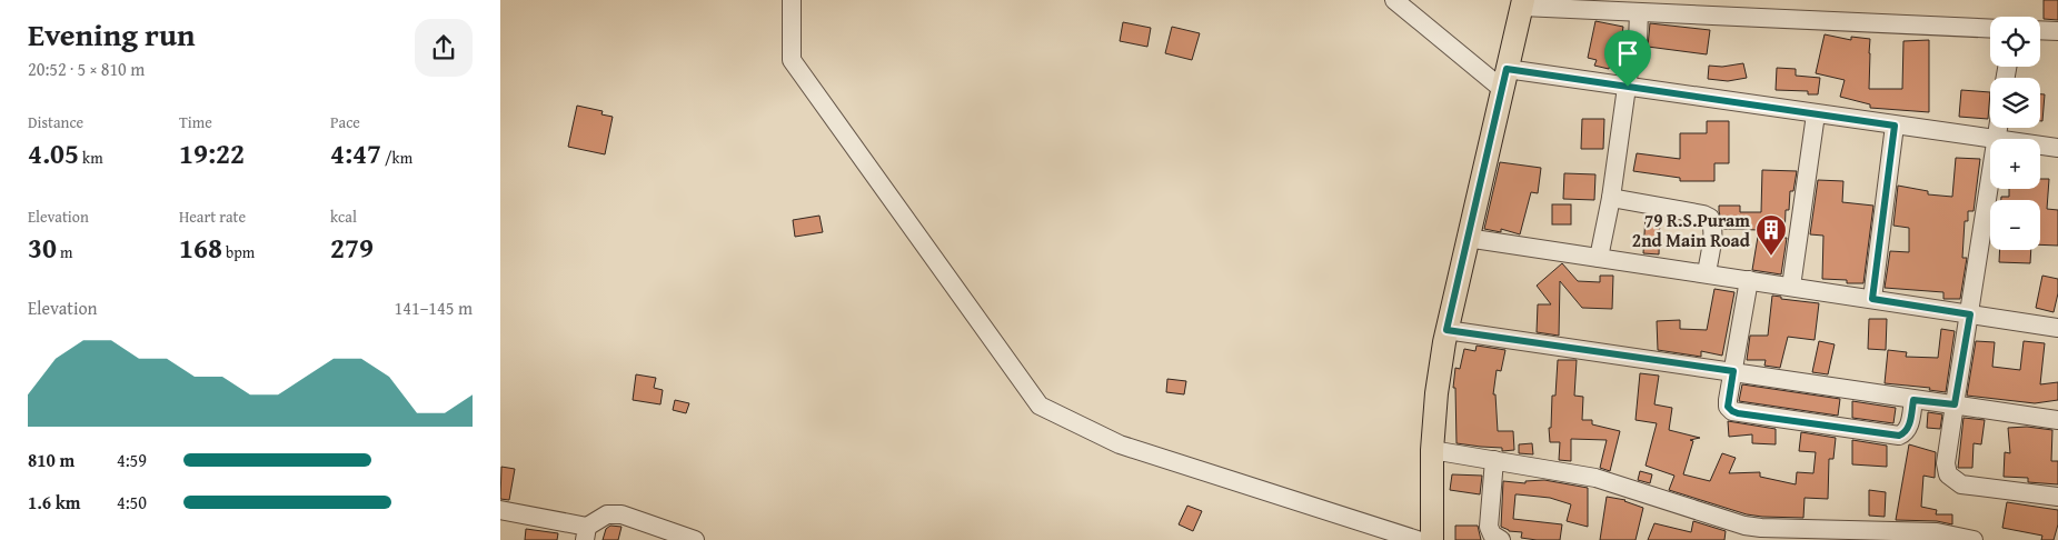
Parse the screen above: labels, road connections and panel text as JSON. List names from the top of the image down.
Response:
{
  "places": {
    "building": ["79 R.S.Puram 2nd Main Road"]
  },
  "page": {
    "heading": ["Evening run", "20:52 · 5 × 810 m"],
    "map_buttons": ["+", "−"],
    "stats": [
      ["Distance", "4.05 km"],
      ["Time", "19:22"],
      ["Pace", "4:47 /km"],
      ["Elevation", "30 m"],
      ["Heart rate", "168 bpm"],
      ["kcal", "279"]
    ],
    "chart": ["Elevation", "141–145 m"],
    "list": [
      {
        "name": "810 m",
        "note": "4:59"
      },
      {
        "name": "1.6 km",
        "note": "4:50"
      }
    ]
  }
}
